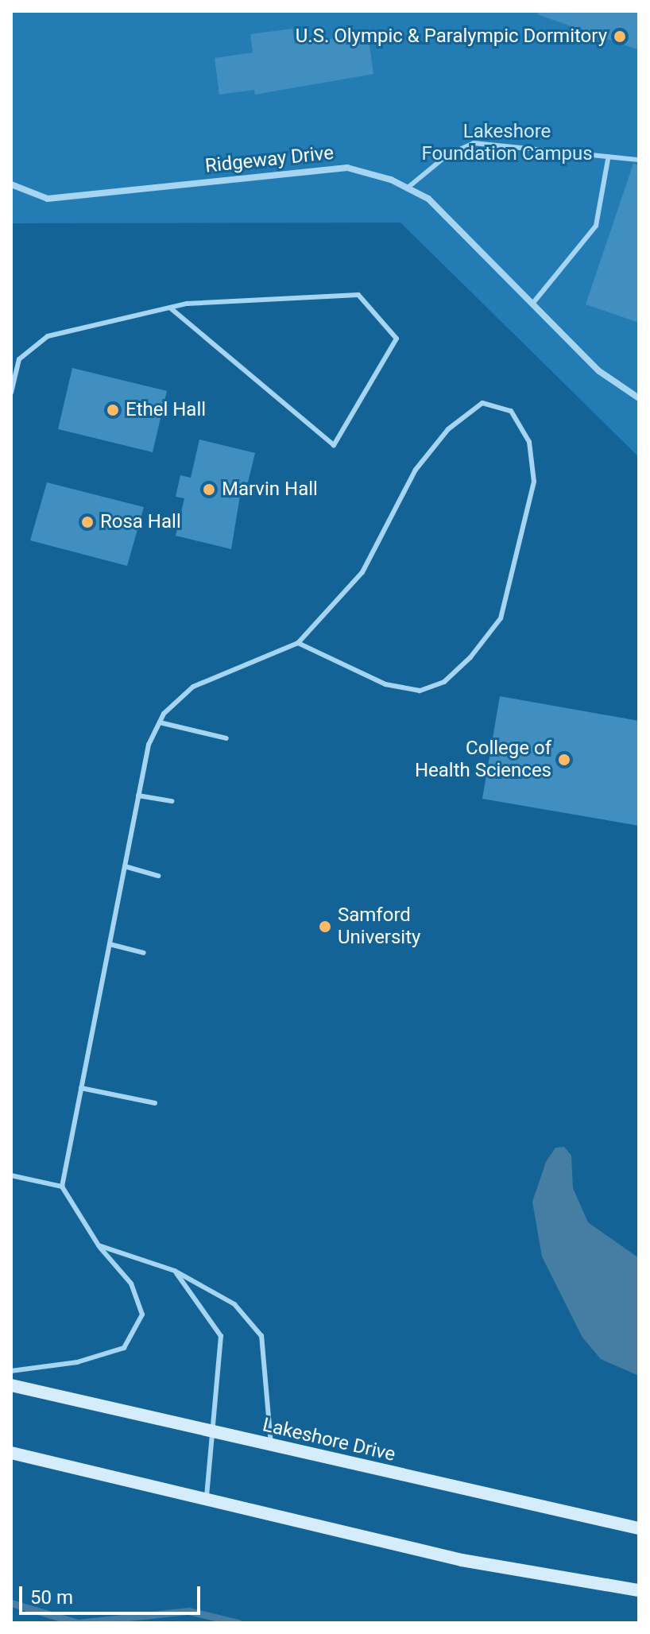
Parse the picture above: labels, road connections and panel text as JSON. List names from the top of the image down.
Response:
{
  "streets": {
    "main road": ["Lakeshore Drive"],
    "street": ["Ridgeway Drive"]
  },
  "parks": ["Lakeshore Foundation Campus"],
  "places": [
    "U.S. Olympic & Paralympic Dormitory",
    "Ethel Hall",
    "Marvin Hall",
    "Rosa Hall",
    "College of Health Sciences",
    "Samford University"
  ],
  "scale_bar": "50 m"
}
